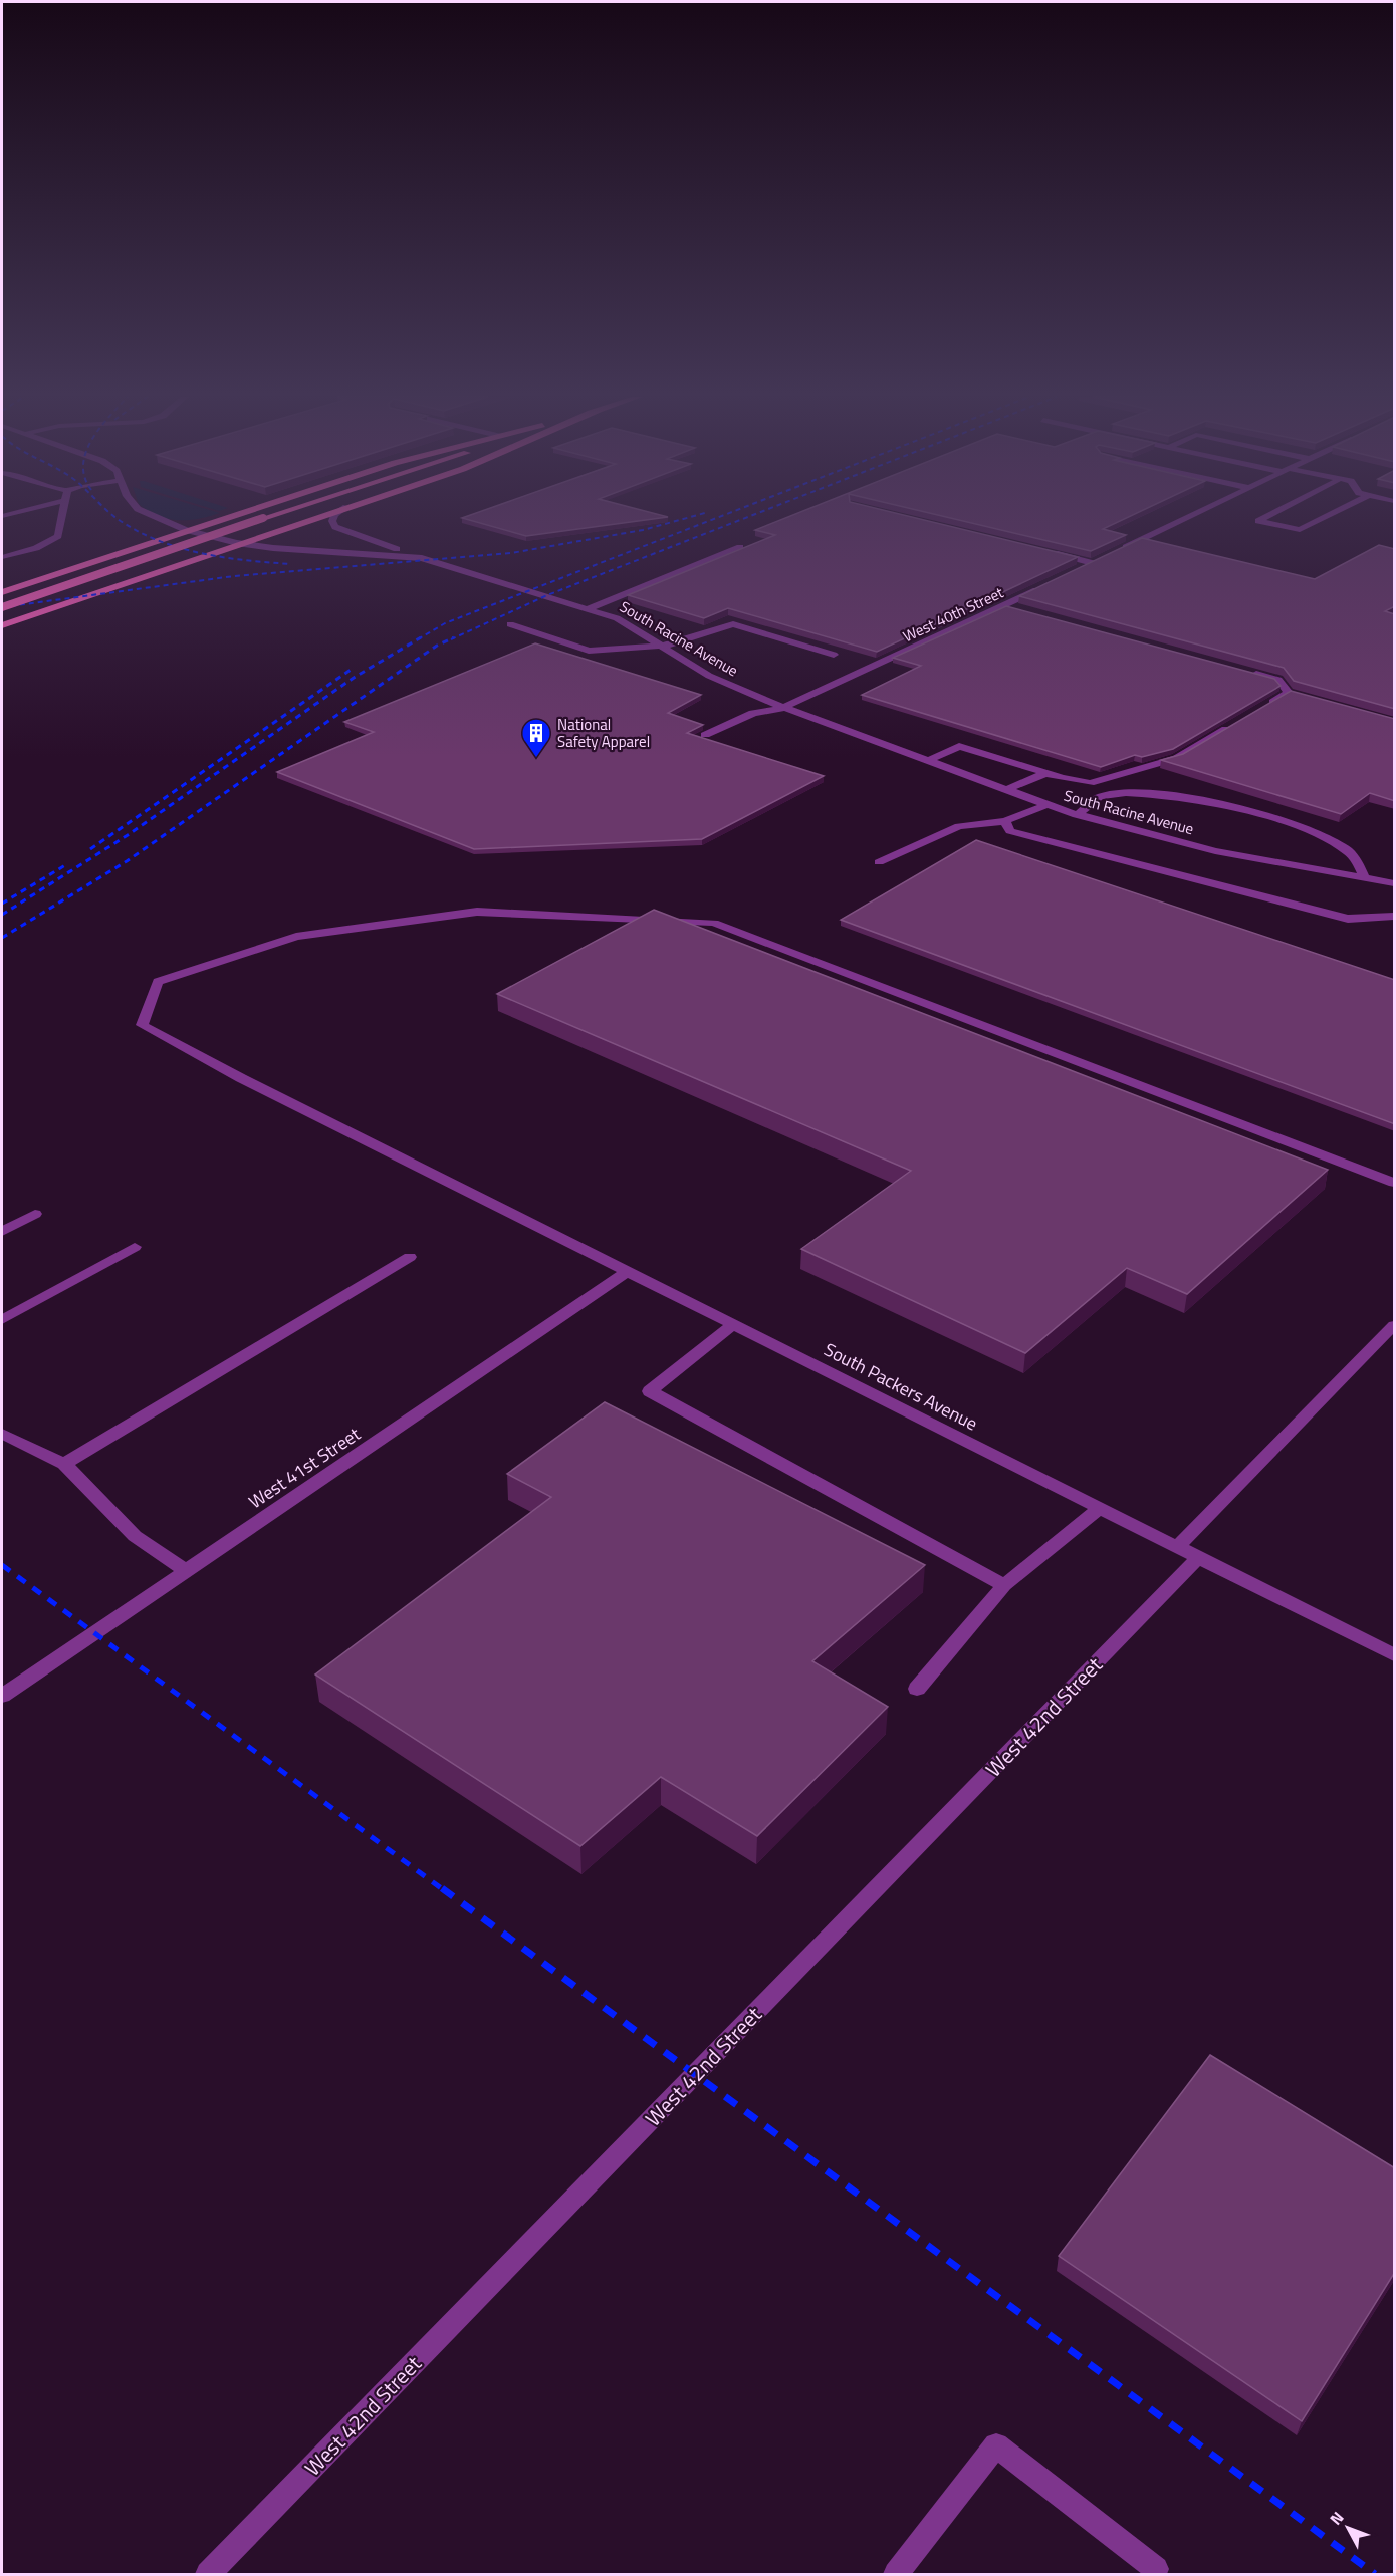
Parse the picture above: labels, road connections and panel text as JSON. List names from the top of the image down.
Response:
{
  "streets": {
    "street": [
      "West 40th Street",
      "South Racine Avenue",
      "South Packers Avenue",
      "West 41st Street",
      "West 42nd Street"
    ]
  },
  "crossings": [
    ["West 40th Street", "South Racine Avenue"],
    ["South Packers Avenue", "West 41st Street"],
    ["South Packers Avenue", "West 42nd Street"]
  ],
  "places": {
    "building": ["National Safety Apparel"]
  },
  "north": "top left"
}
